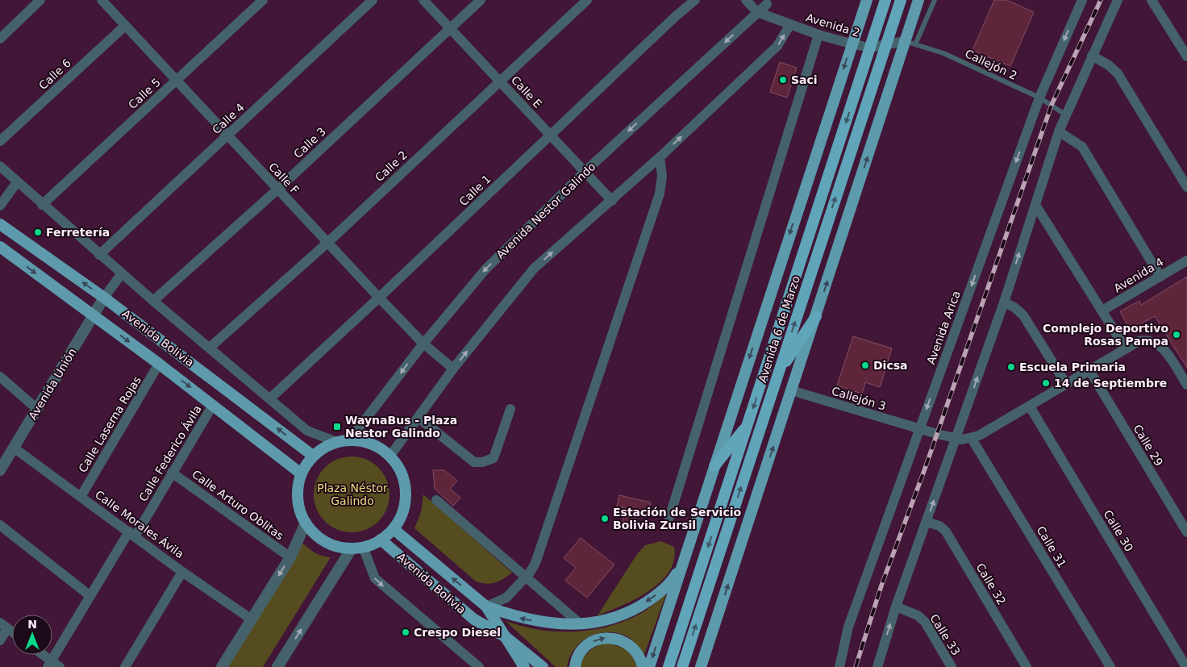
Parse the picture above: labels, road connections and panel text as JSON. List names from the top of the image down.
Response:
{
  "streets": {
    "highway": ["Avenida 6 de Marzo"],
    "main road": ["Avenida Bolivia"],
    "street": [
      "Avenida 2",
      "Calle 6",
      "Calle E",
      "Calle 5",
      "Calle 4",
      "Calle 3",
      "Calle 2",
      "Calle F",
      "Calle 1",
      "Avenida Nestor Galindo",
      "Avenida 4",
      "Avenida Arica",
      "Avenida Unión",
      "Callejón 3",
      "Calle Laserna Rojas",
      "Calle 29",
      "Calle Federico Ávila",
      "Calle Arturo Oblitas",
      "Calle Morales Ávila",
      "Calle 30",
      "Calle 31",
      "Calle 32",
      "Calle 33"
    ],
    "lane": ["Callejón 2"]
  },
  "crossings": [
    ["Avenida 2", "Callejón 2"],
    ["Avenida 2", "Avenida Nestor Galindo"],
    ["Avenida 2", "Avenida 6 de Marzo"],
    ["Callejón 2", "Avenida Arica"],
    ["Calle 6", "Calle F"],
    ["Calle E", "Calle 3"],
    ["Calle E", "Calle 2"],
    ["Calle E", "Calle 1"],
    ["Calle E", "Avenida Nestor Galindo"],
    ["Calle 5", "Calle F"],
    ["Calle 4", "Calle F"],
    ["Calle 3", "Calle F"],
    ["Calle 2", "Calle F"],
    ["Calle F", "Calle 1"],
    ["Calle F", "Avenida Nestor Galindo"],
    ["Avenida Nestor Galindo", "Avenida Bolivia"],
    ["Avenida Arica", "Callejón 3"],
    ["Avenida Bolivia", "Avenida Unión"],
    ["Avenida Bolivia", "Calle Laserna Rojas"],
    ["Avenida Bolivia", "Calle Federico Ávila"],
    ["Avenida Unión", "Calle Morales Ávila"],
    ["Callejón 3", "Calle 31"],
    ["Calle Laserna Rojas", "Calle Morales Ávila"],
    ["Calle Federico Ávila", "Calle Arturo Oblitas"],
    ["Calle Federico Ávila", "Calle Morales Ávila"]
  ],
  "parks": ["Plaza Néstor Galindo"],
  "places": {
    "other": [
      "Saci",
      "Ferretería",
      "Complejo Deportivo Rosas Pampa",
      "Dicsa",
      "Escuela Primaria",
      "14 de Septiembre",
      "Estación de Servicio Bolivia Zursil",
      "Crespo Diesel"
    ],
    "transit": ["WaynaBus - Plaza Nestor Galindo"]
  },
  "north": "top"
}
